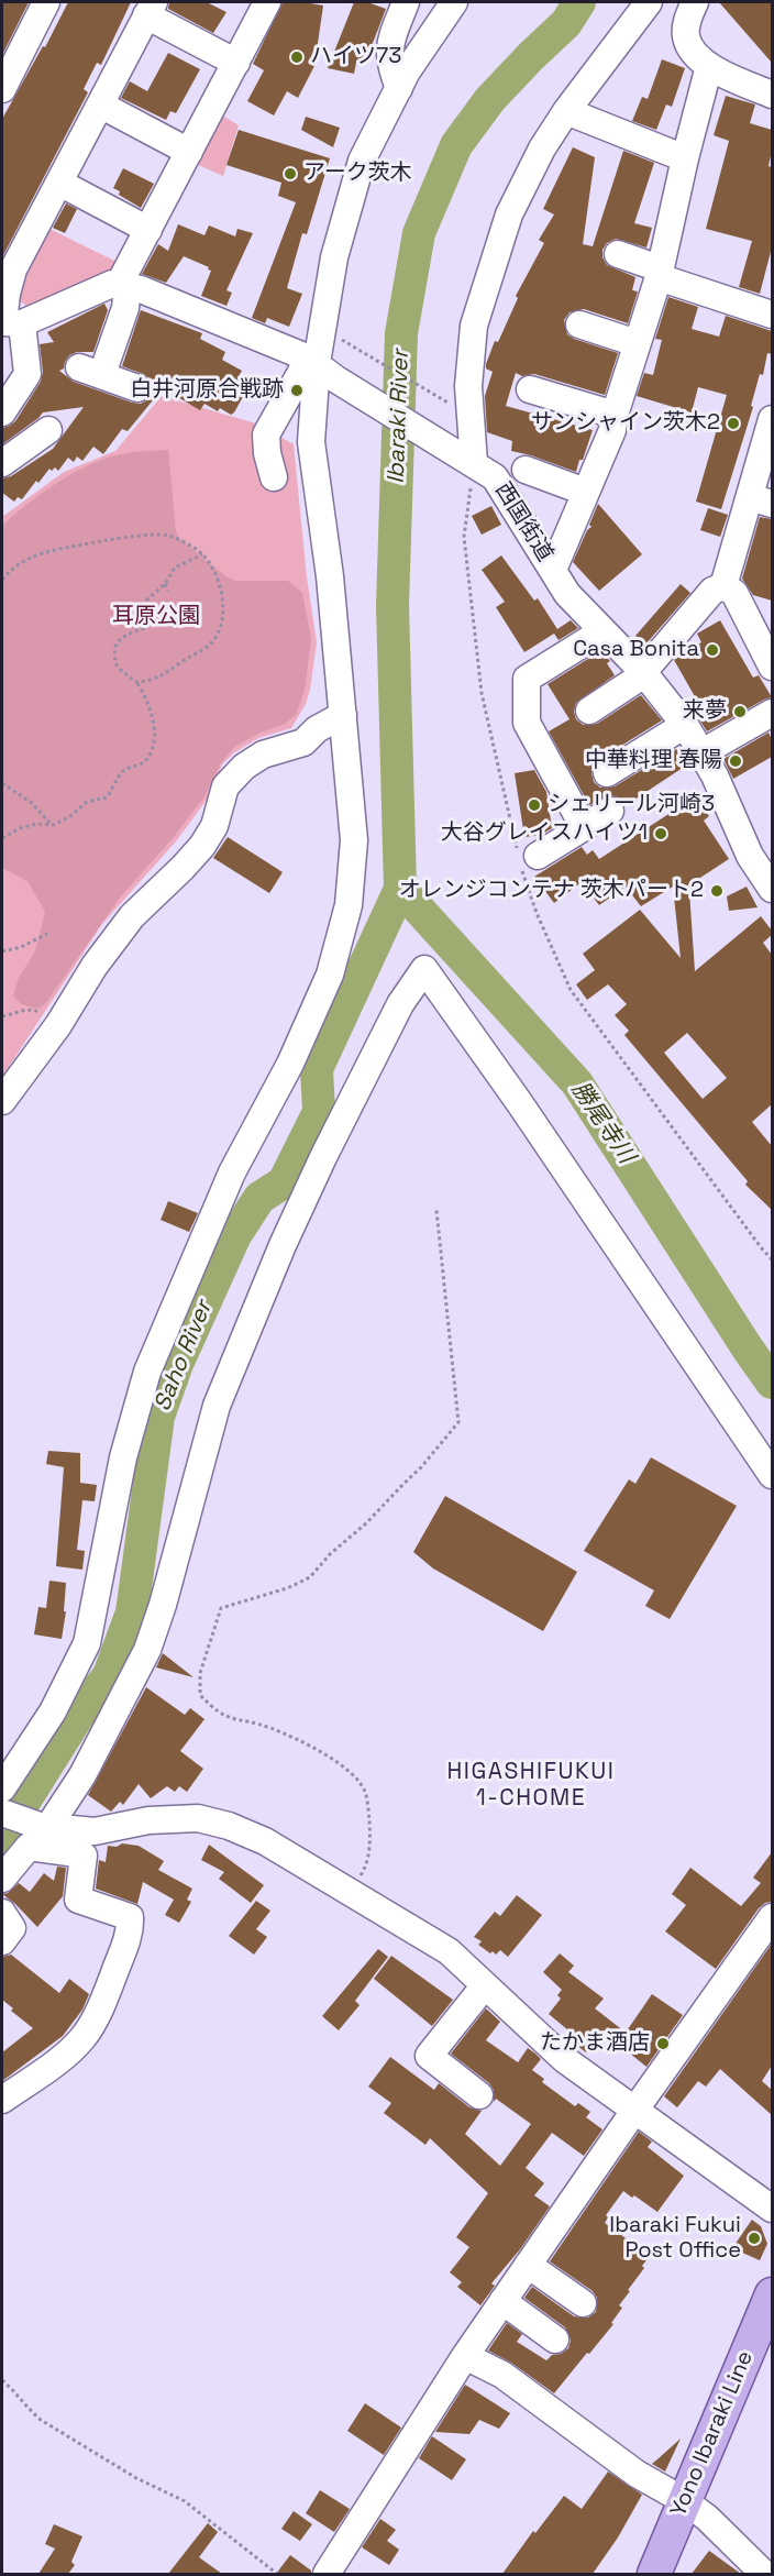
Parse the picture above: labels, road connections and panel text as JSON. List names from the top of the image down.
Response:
{
  "streets": {
    "main road": ["Yono Ibaraki Line"],
    "street": ["西国街道"]
  },
  "districts": ["HIGASHIFUKUI 1-CHOME"],
  "water": ["Ibaraki River", "勝尾寺川", "Saho River"],
  "parks": ["耳原公園"],
  "places": [
    "ハイツ73",
    "アーク茨木",
    "白井河原合戦跡",
    "サンシャイン茨木2",
    "Casa Bonita",
    "来夢",
    "中華料理 春陽",
    "シェリール河崎3",
    "大谷グレイスハイツ1",
    "オレンジコンテナ 茨木パート2",
    "たかま酒店",
    "Ibaraki Fukui Post Office"
  ]
}
